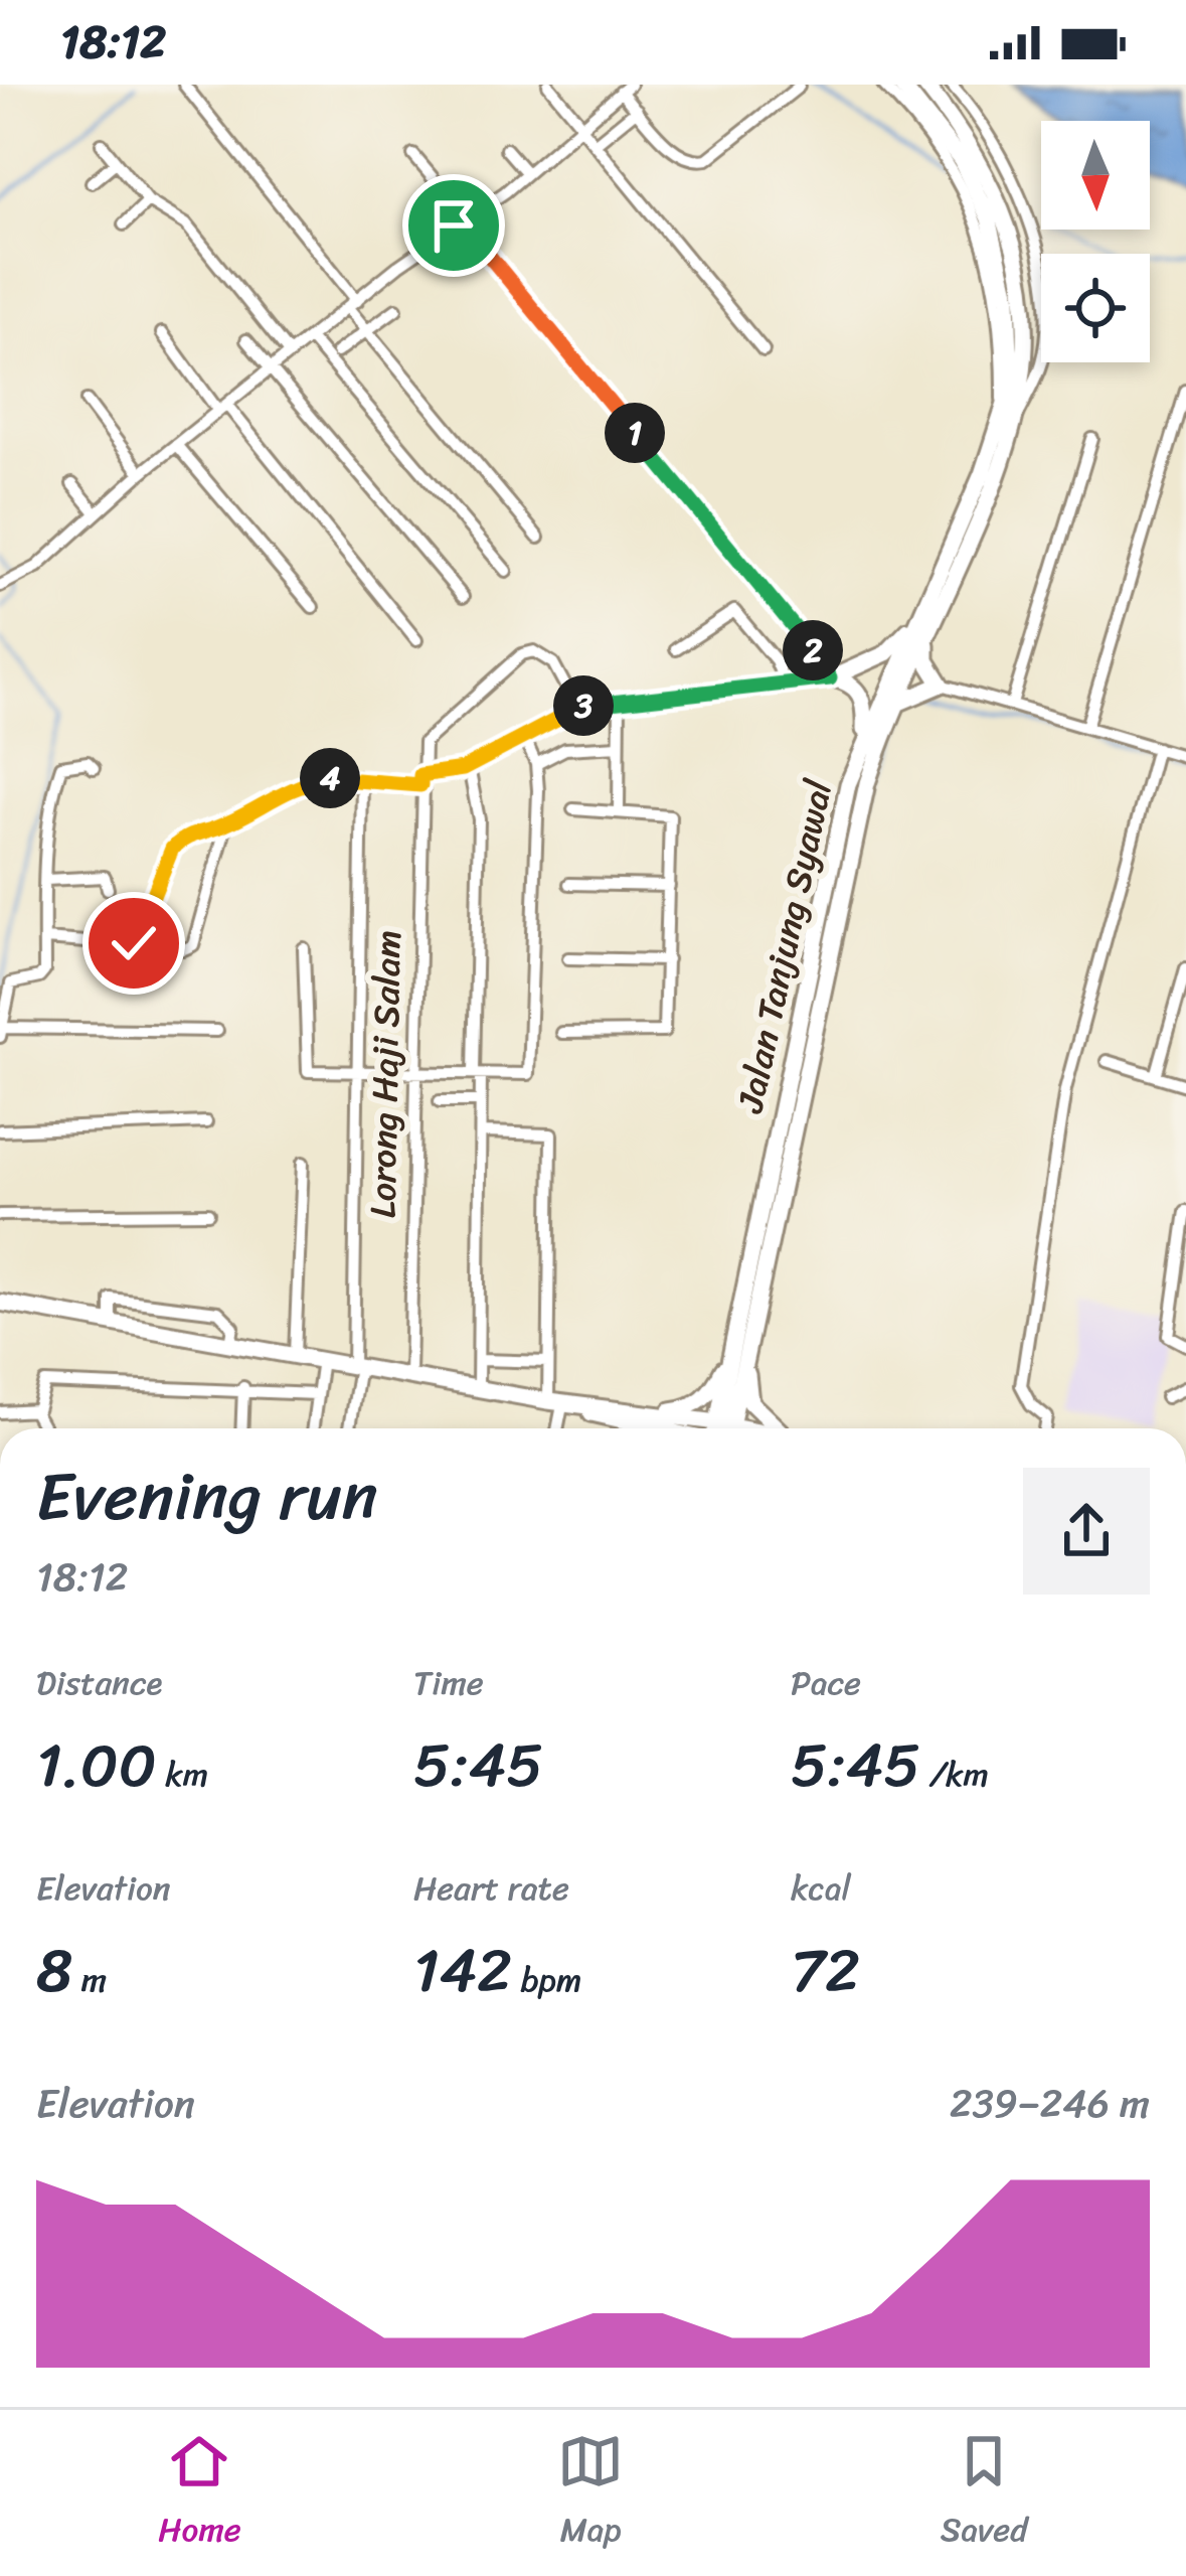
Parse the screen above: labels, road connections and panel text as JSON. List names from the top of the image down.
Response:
{
  "streets": {
    "main road": ["Jalan Tanjung Syawal"],
    "street": ["Lorong Haji Salam"]
  },
  "north": "bottom",
  "page": {
    "status": "18:12",
    "pins": [
      "1",
      "2",
      "3",
      "4"
    ],
    "heading": ["Evening run", "18:12"],
    "stats": [
      ["Distance", "1.00 km"],
      ["Time", "5:45"],
      ["Pace", "5:45 /km"],
      ["Elevation", "8 m"],
      ["Heart rate", "142 bpm"],
      ["kcal", "72"]
    ],
    "chart": ["Elevation", "239–246 m"],
    "tabs": ["Home", "Map", "Saved"]
  }
}
